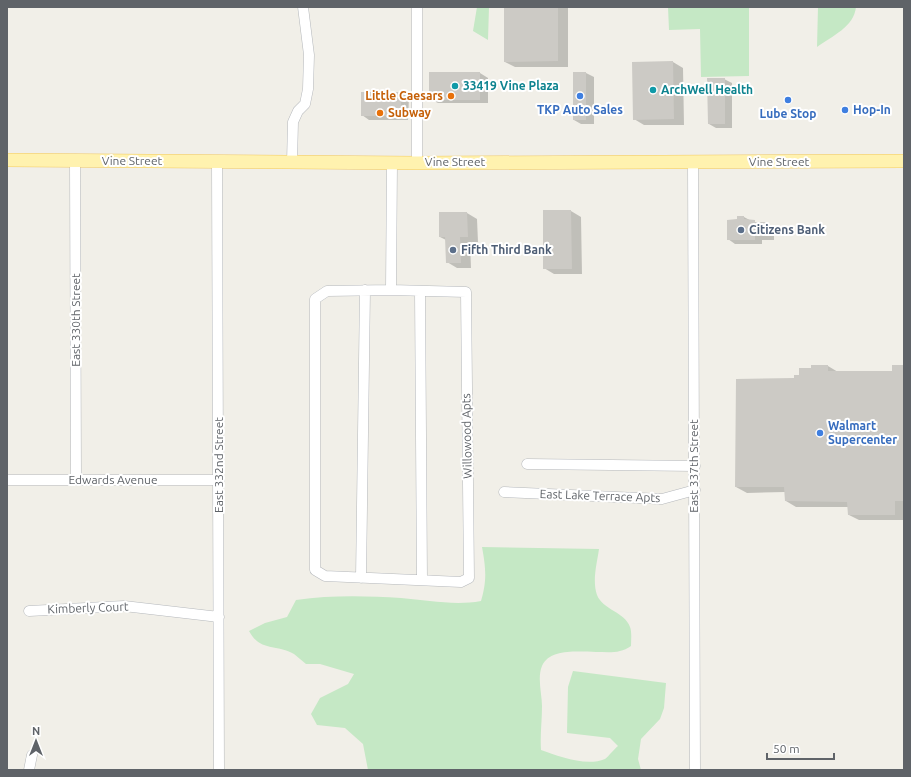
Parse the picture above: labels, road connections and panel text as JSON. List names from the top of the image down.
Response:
{
  "streets": {
    "main road": ["Vine Street"],
    "street": [
      "East 330th Street",
      "Willowood Apts",
      "East 332nd Street",
      "East 337th Street",
      "Edwards Avenue",
      "East Lake Terrace Apts",
      "Kimberly Court"
    ]
  },
  "crossings": [
    ["Vine Street", "East 330th Street"],
    ["Vine Street", "East 332nd Street"],
    ["Vine Street", "East 337th Street"],
    ["East 330th Street", "Edwards Avenue"],
    ["East 332nd Street", "Edwards Avenue"],
    ["East 332nd Street", "Kimberly Court"],
    ["East 337th Street", "East Lake Terrace Apts"]
  ],
  "places": [
    "33419 Vine Plaza",
    "ArchWell Health",
    "Little Caesars",
    "TKP Auto Sales",
    "Lube Stop",
    "Hop-In",
    "Subway",
    "Citizens Bank",
    "Fifth Third Bank",
    "Walmart Supercenter"
  ],
  "scale_bar": "50 m",
  "north": "top"
}
